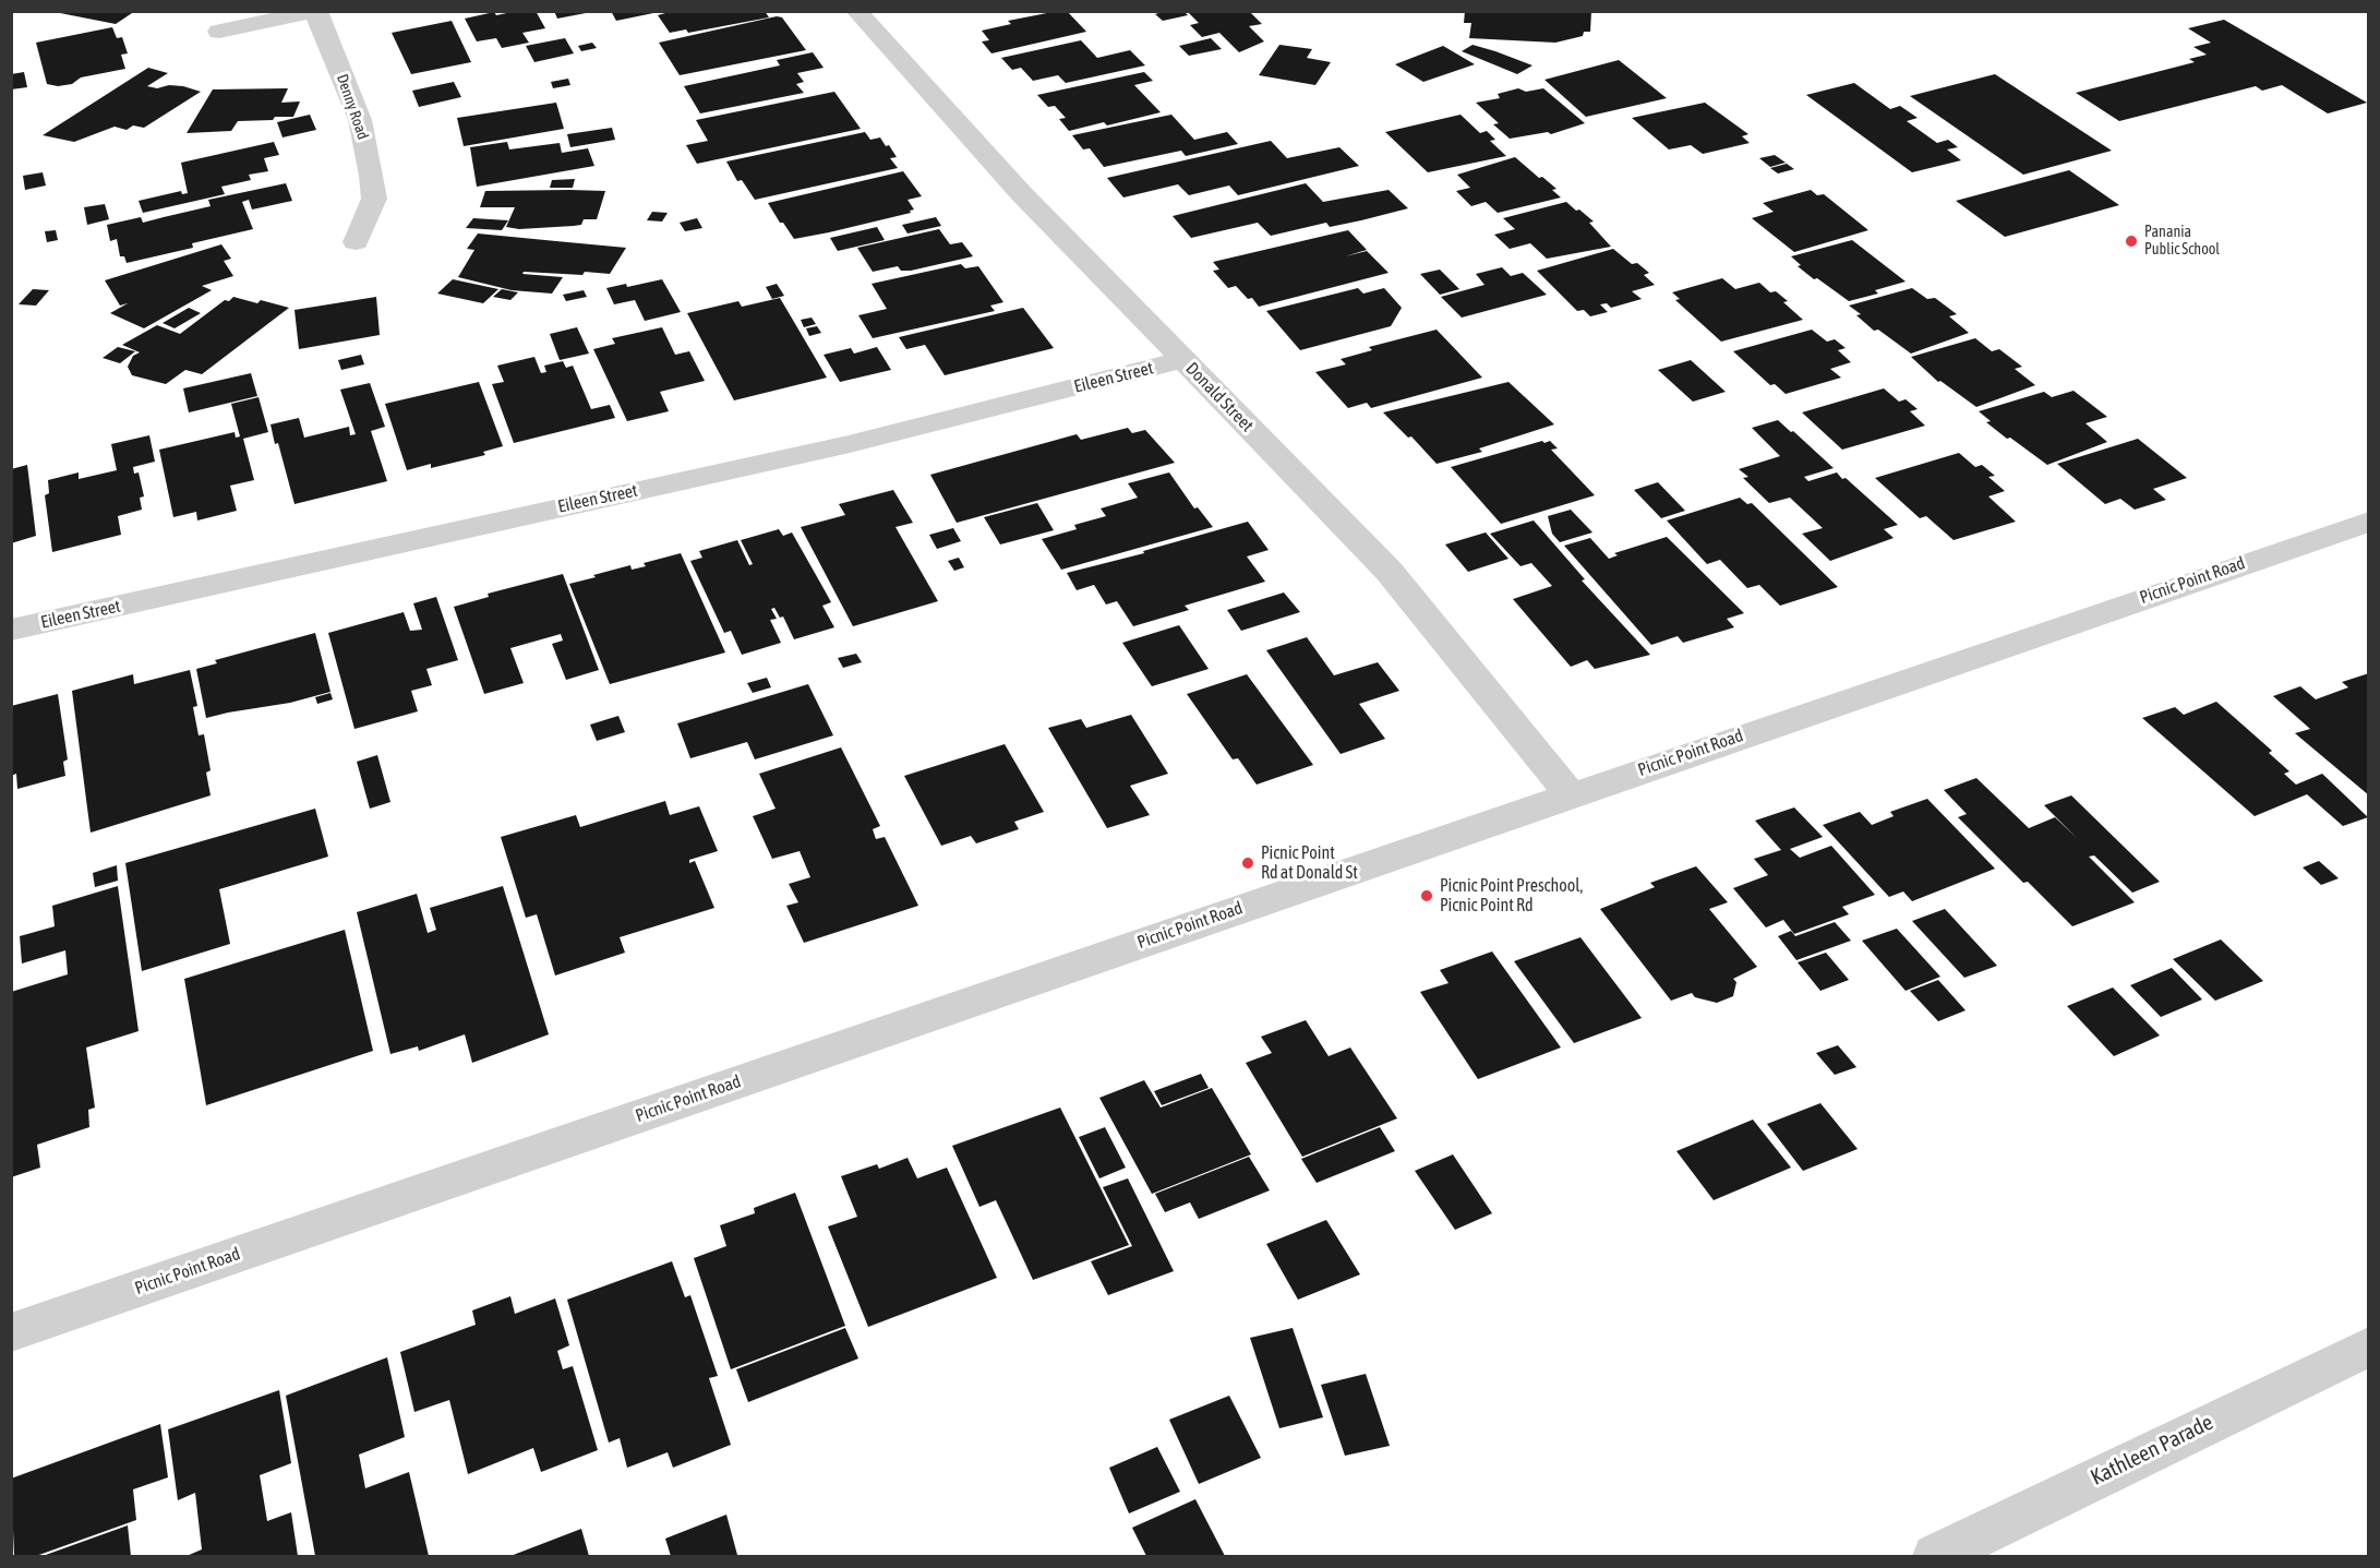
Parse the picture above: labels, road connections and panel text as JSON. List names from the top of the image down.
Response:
{
  "streets": {
    "street": [
      "Denny Road",
      "Eileen Street",
      "Donald Street",
      "Picnic Point Road",
      "Kathleen Parade"
    ]
  },
  "crossings": [
    ["Eileen Street", "Donald Street"],
    ["Donald Street", "Picnic Point Road"]
  ],
  "places": ["Panania Public School", "Picnic Point Rd at Donald St", "Picnic Point Preschool, Picnic Point Rd"]
}
